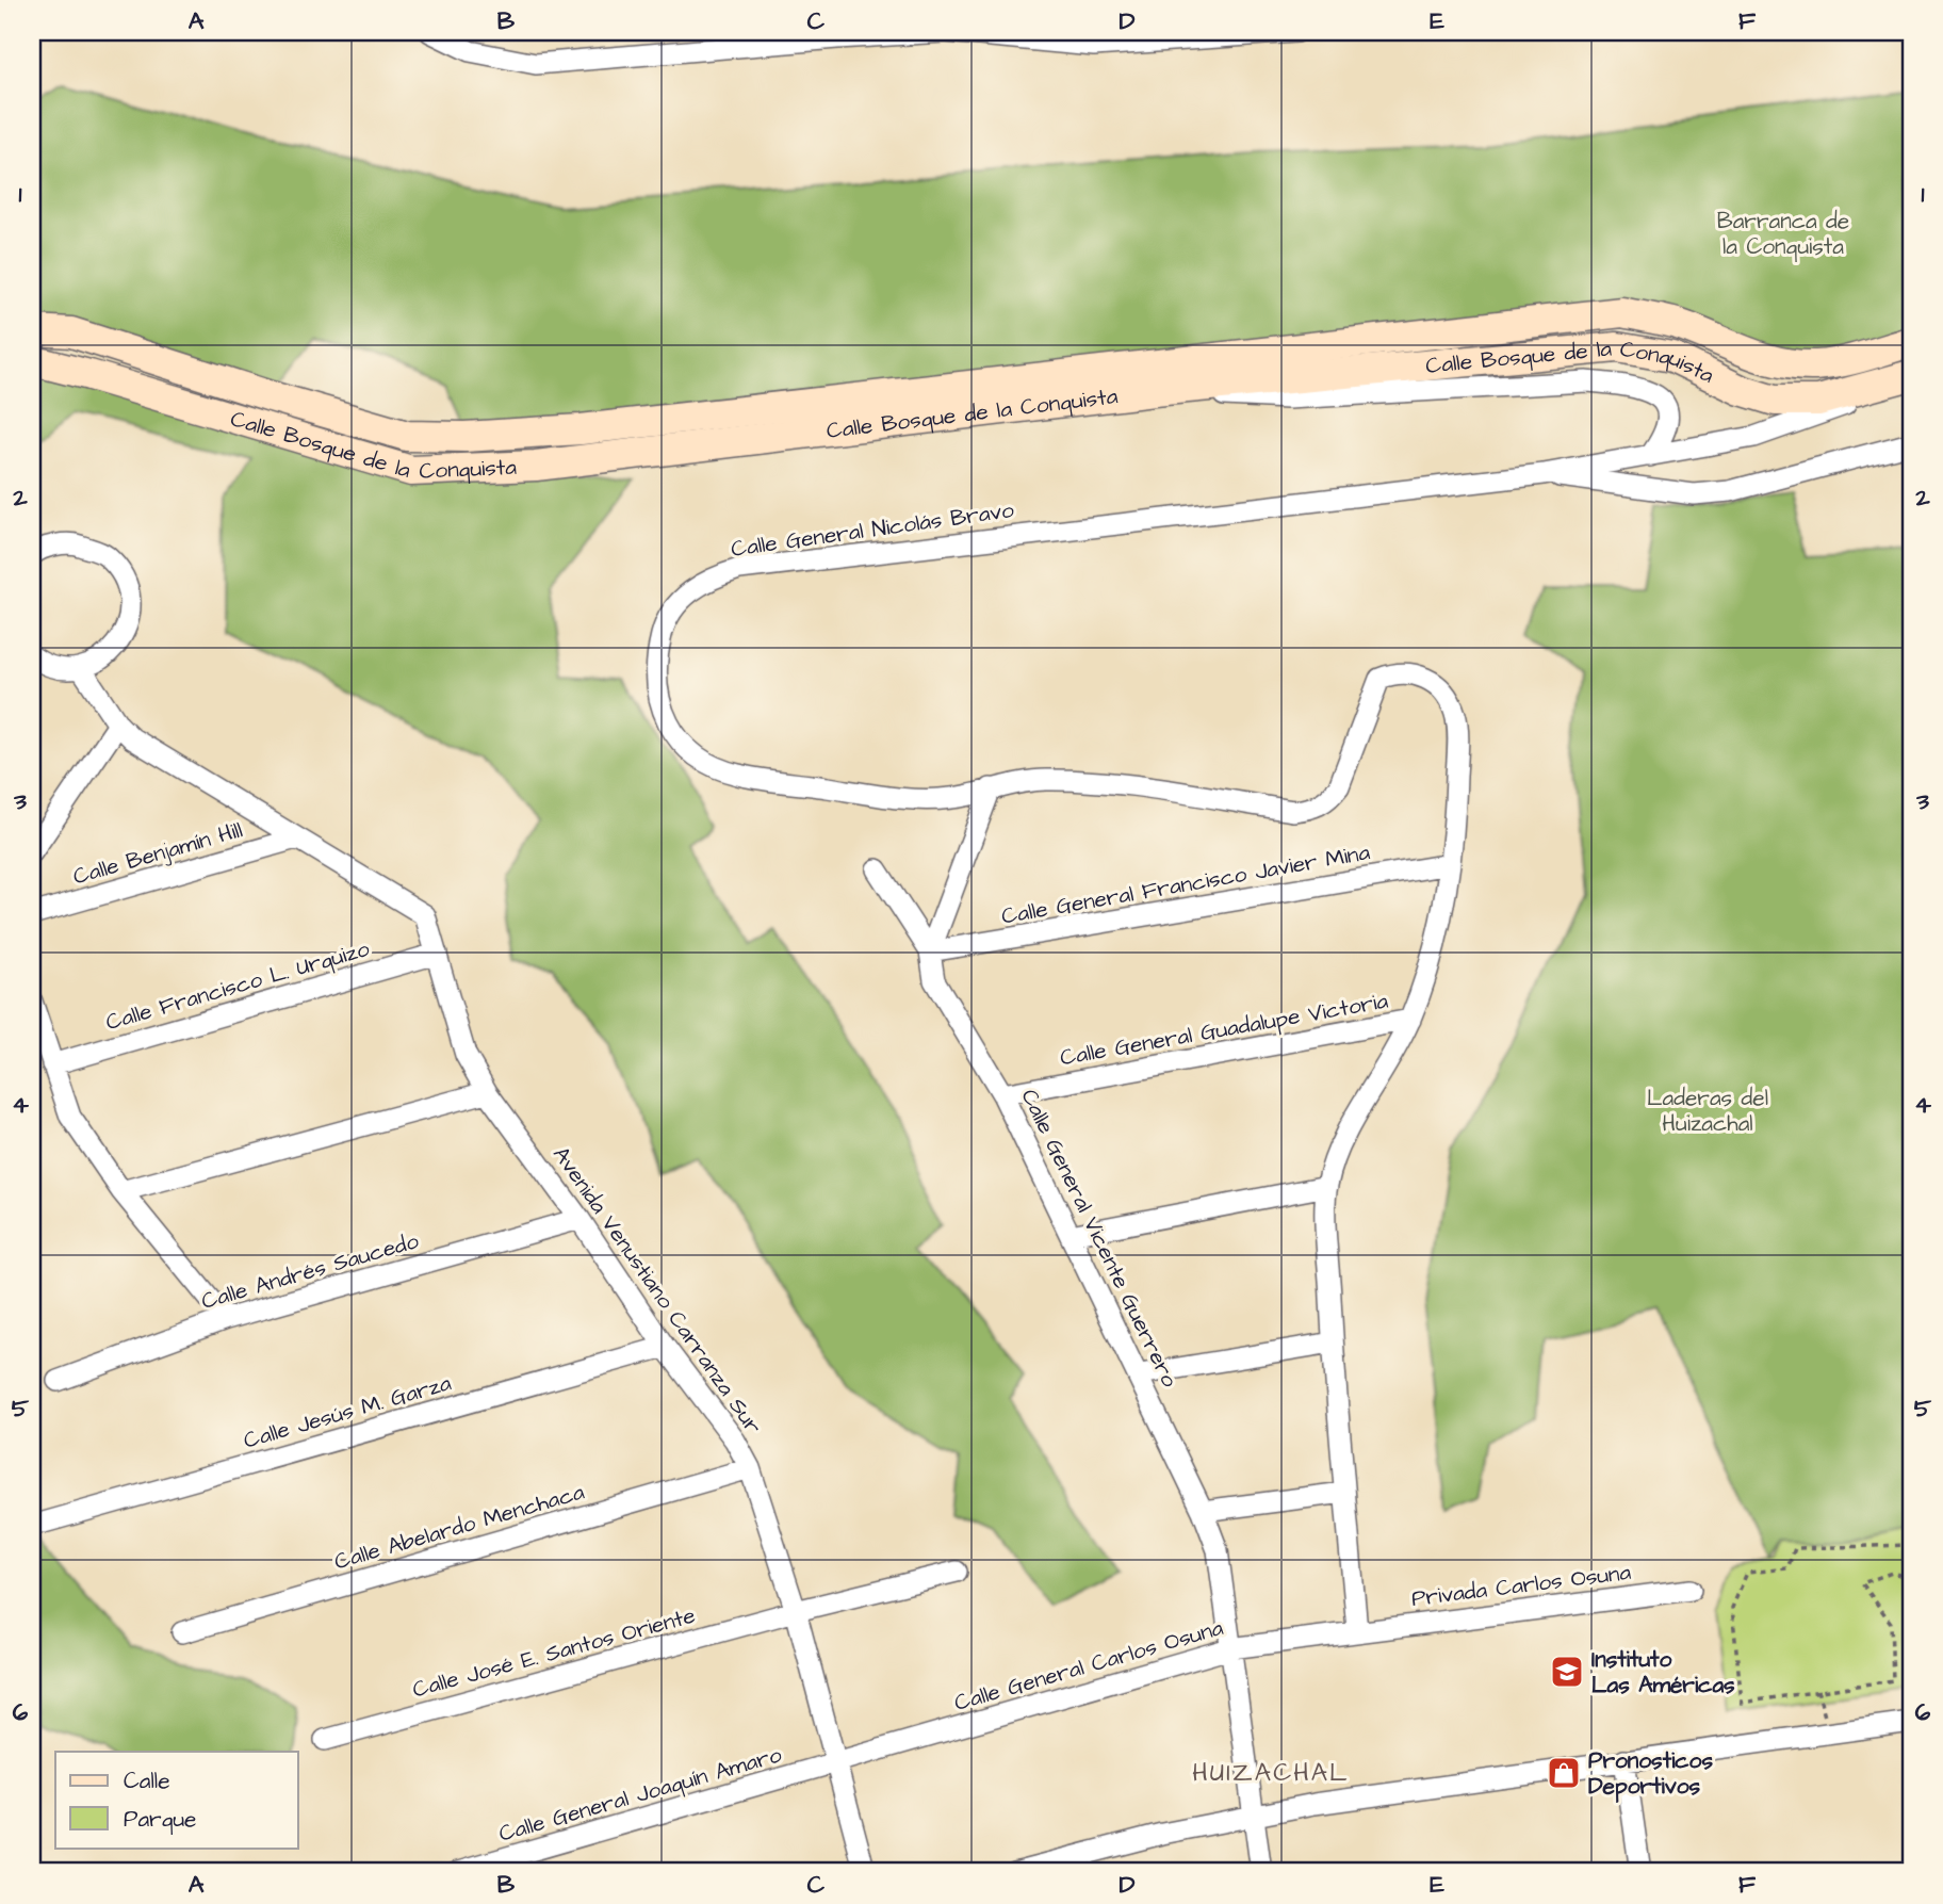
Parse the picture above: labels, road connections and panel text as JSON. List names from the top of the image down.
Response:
{
  "streets": {
    "main road": ["Calle Bosque de la Conquista"],
    "street": [
      "Calle General Nicolás Bravo",
      "Calle Benjamín Hill",
      "Calle General Francisco Javier Mina",
      "Calle Francisco L. Urquizo",
      "Calle General Guadalupe Victoria",
      "Calle General Vicente Guerrero",
      "Calle Andrés Saucedo",
      "Avenida Venustiano Carranza Sur",
      "Calle Jesús M. Garza",
      "Calle Abelardo Menchaca",
      "Privada Carlos Osuna",
      "Calle José E. Santos Oriente",
      "Calle General Carlos Osuna",
      "Calle General Joaquín Amaro"
    ]
  },
  "crossings": [
    ["Calle Bosque de la Conquista", "Calle General Nicolás Bravo"],
    ["Calle General Nicolás Bravo", "Calle General Francisco Javier Mina"],
    ["Calle Benjamín Hill", "Avenida Venustiano Carranza Sur"],
    ["Calle General Francisco Javier Mina", "Calle General Vicente Guerrero"],
    ["Calle Francisco L. Urquizo", "Avenida Venustiano Carranza Sur"],
    ["Calle General Guadalupe Victoria", "Calle General Vicente Guerrero"],
    ["Calle General Vicente Guerrero", "Calle General Carlos Osuna"],
    ["Calle Andrés Saucedo", "Avenida Venustiano Carranza Sur"],
    ["Avenida Venustiano Carranza Sur", "Calle Jesús M. Garza"],
    ["Avenida Venustiano Carranza Sur", "Calle Abelardo Menchaca"],
    ["Avenida Venustiano Carranza Sur", "Calle José E. Santos Oriente"],
    ["Avenida Venustiano Carranza Sur", "Calle General Carlos Osuna"],
    ["Avenida Venustiano Carranza Sur", "Calle General Joaquín Amaro"],
    ["Privada Carlos Osuna", "Calle General Carlos Osuna"],
    ["Calle General Carlos Osuna", "Calle General Joaquín Amaro"]
  ],
  "districts": ["HUIZACHAL"],
  "parks": ["Barranca de la Conquista", "Laderas del Huizachal"],
  "places": {
    "school or university": ["Instituto Las Américas"],
    "shop": ["Pronosticos Deportivos"]
  },
  "legend": ["Calle", "Parque"],
  "grid": {
    "columns": [
      "A",
      "B",
      "C",
      "D",
      "E",
      "F"
    ],
    "rows": [
      "1",
      "2",
      "3",
      "4",
      "5",
      "6"
    ]
  }
}
